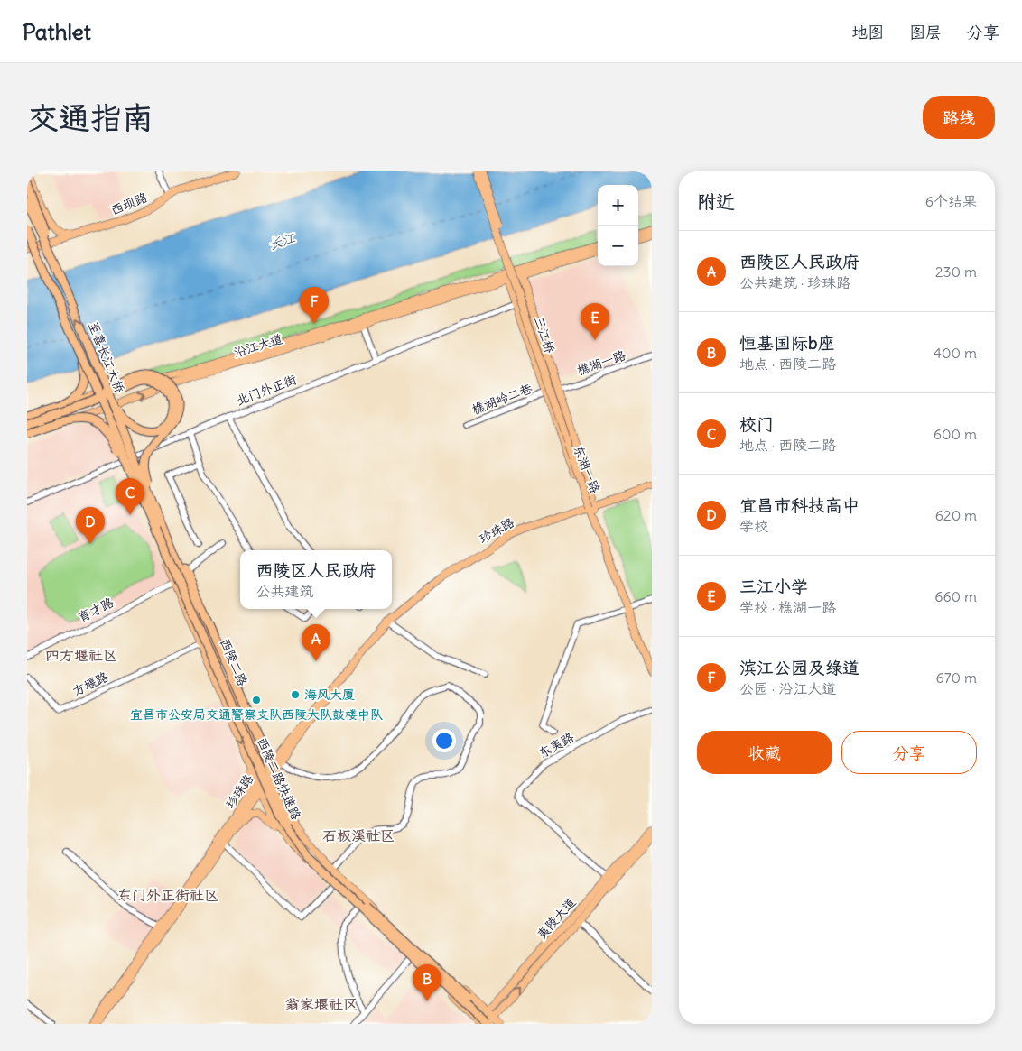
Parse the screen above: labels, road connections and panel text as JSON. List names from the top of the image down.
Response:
{
  "streets": {
    "highway": ["至喜长江大桥", "西陵二路快速路"],
    "main road": [
      "西坝路",
      "三江桥",
      "沿江大道",
      "东湖一路",
      "珍珠路",
      "西陵二路",
      "夷陵大道"
    ],
    "street": [
      "樵湖一路",
      "北门外正街",
      "樵湖岭二巷",
      "育才路",
      "方堰路",
      "东夷路"
    ]
  },
  "crossings": [
    ["三江桥", "东湖一路"],
    ["三江桥", "珍珠路"],
    ["沿江大道", "至喜长江大桥"],
    ["沿江大道", "东湖一路"],
    ["沿江大道", "西陵二路"],
    ["至喜长江大桥", "西陵二路快速路"],
    ["北门外正街", "东湖一路"],
    ["北门外正街", "西陵二路"],
    ["樵湖岭二巷", "东湖一路"],
    ["东湖一路", "珍珠路"],
    ["珍珠路", "西陵二路"],
    ["育才路", "西陵二路"],
    ["西陵二路", "方堰路"],
    ["西陵二路", "西陵二路快速路"],
    ["西陵二路", "夷陵大道"],
    ["东夷路", "夷陵大道"],
    ["西陵二路快速路", "夷陵大道"]
  ],
  "districts": [
    "四方堰社区",
    "石板溪社区",
    "东门外正街社区",
    "翁家堰社区"
  ],
  "water": ["长江"],
  "places": ["海风大厦", "宜昌市公安局交通警察支队西陵大队鼓楼中队"],
  "page": {
    "header": "Pathlet",
    "nav": ["地图", "图层", "分享"],
    "buttons": [
      "路线",
      ["收藏", "分享"]
    ],
    "title": "交通指南",
    "heading": ["附近", "6个结果"],
    "map_buttons": ["+", "−"],
    "list": [
      {
        "mark": "A",
        "name": "西陵区人民政府",
        "note": "公共建筑 · 珍珠路",
        "value": "230 m"
      },
      {
        "mark": "B",
        "name": "恒基国际b座",
        "note": "地点 · 西陵二路",
        "value": "400 m"
      },
      {
        "mark": "C",
        "name": "校门",
        "note": "地点 · 西陵二路",
        "value": "600 m"
      },
      {
        "mark": "D",
        "name": "宜昌市科技高中",
        "note": "学校",
        "value": "620 m"
      },
      {
        "mark": "E",
        "name": "三江小学",
        "note": "学校 · 樵湖一路",
        "value": "660 m"
      },
      {
        "mark": "F",
        "name": "滨江公园及绿道",
        "note": "公园 · 沿江大道",
        "value": "670 m"
      }
    ],
    "pins": [
      "F",
      "E",
      "C",
      "D",
      "A",
      "B"
    ],
    "popup": ["西陵区人民政府", "公共建筑"]
  }
}
